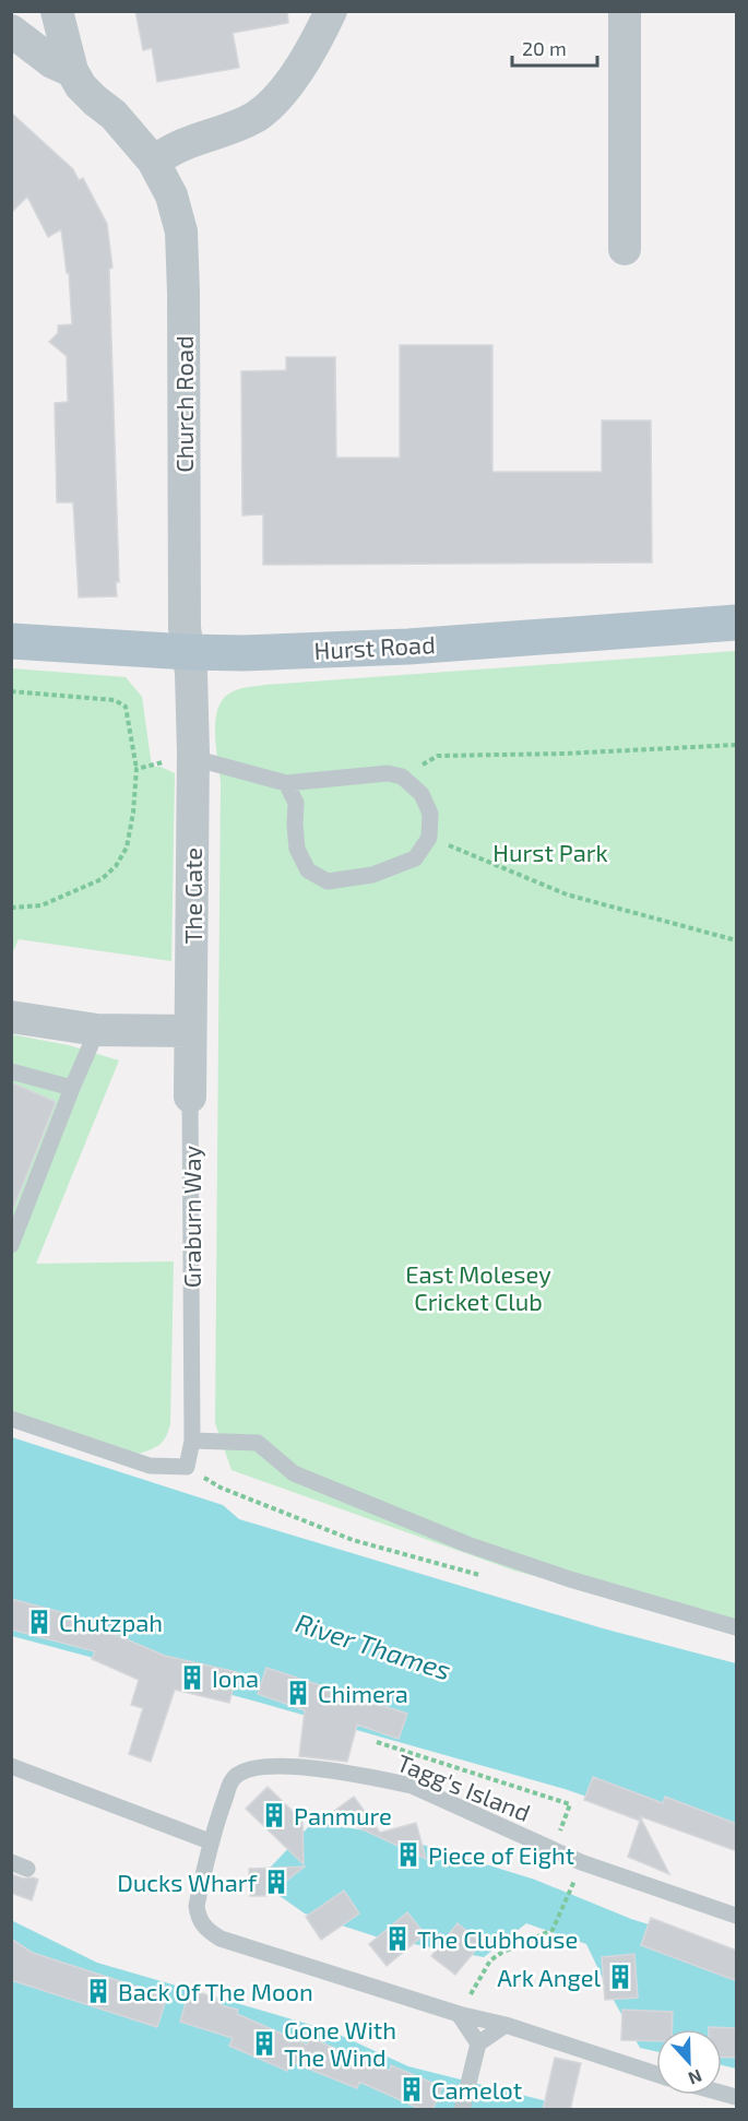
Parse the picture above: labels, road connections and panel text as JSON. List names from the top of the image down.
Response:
{
  "streets": {
    "main road": ["Hurst Road"],
    "street": ["Church Road", "The Gate", "Graburn Way"],
    "lane": ["Tagg's Island"]
  },
  "crossings": [
    ["Church Road", "Hurst Road"],
    ["The Gate", "Graburn Way"]
  ],
  "water": ["River Thames"],
  "parks": ["Hurst Park", "East Molesey Cricket Club"],
  "places": {
    "building": [
      "Chutzpah",
      "Iona",
      "Chimera",
      "Panmure",
      "Piece of Eight",
      "Ducks Wharf",
      "The Clubhouse",
      "Ark Angel",
      "Back Of The Moon",
      "Gone With The Wind",
      "Camelot"
    ]
  },
  "scale_bar": "20 m",
  "north": "bottom"
}
